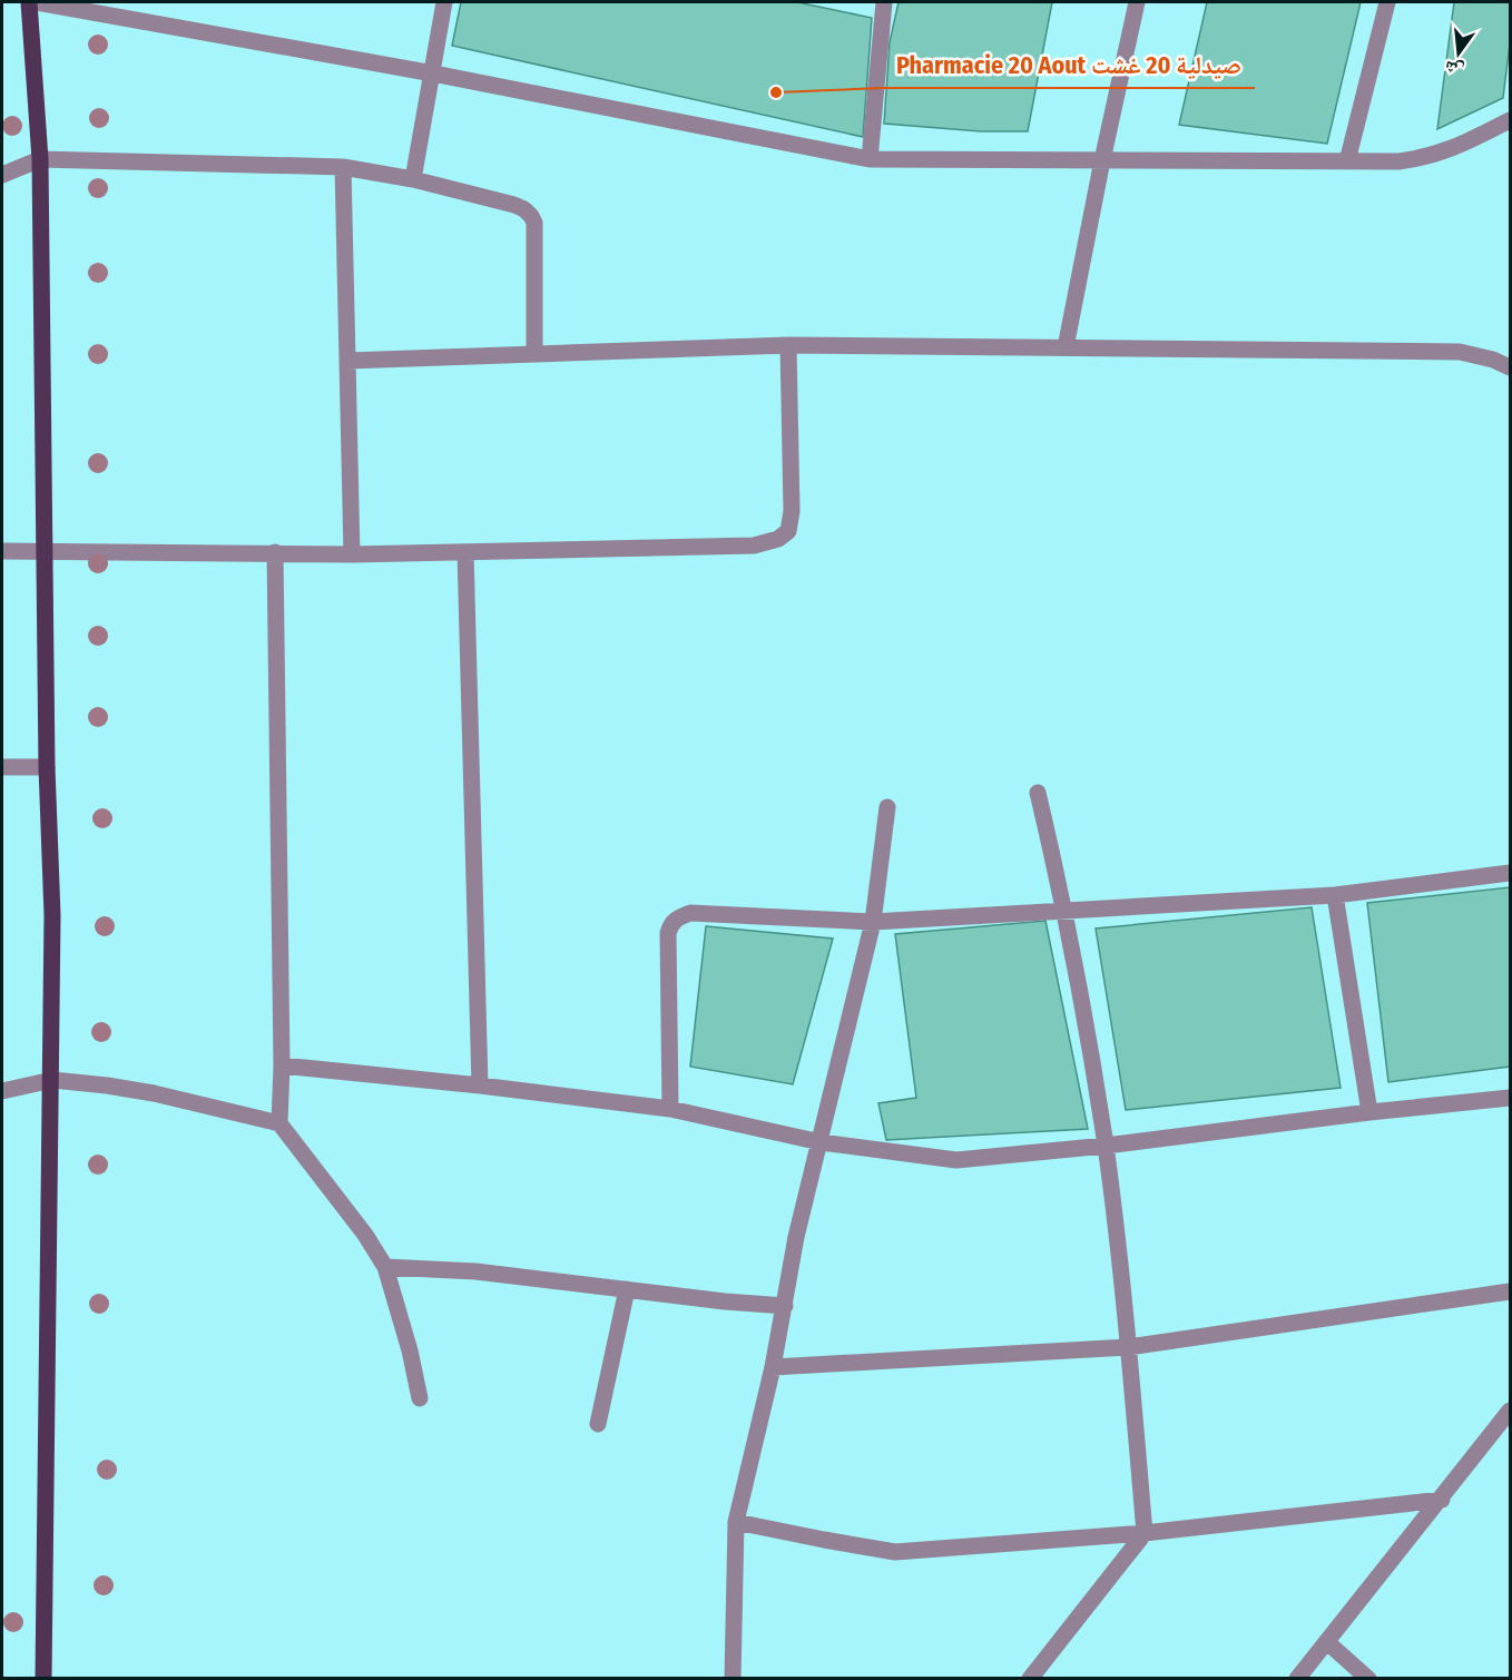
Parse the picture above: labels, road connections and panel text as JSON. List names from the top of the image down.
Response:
{
  "places": ["Pharmacie 20 Aout صيدلية 20 غشت"],
  "north": "bottom"
}
